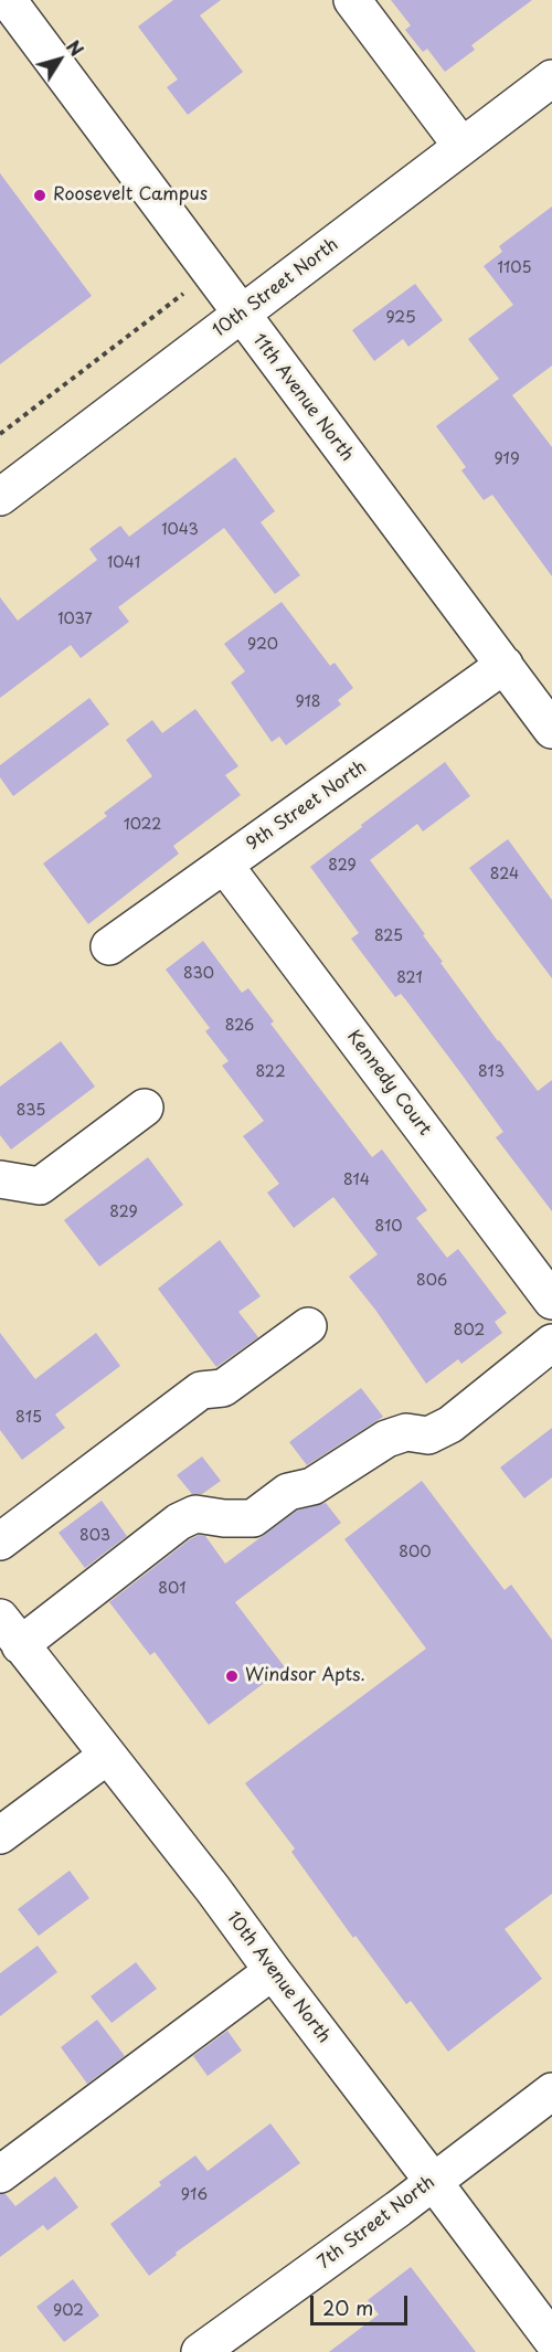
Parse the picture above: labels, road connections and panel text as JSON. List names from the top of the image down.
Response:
{
  "streets": {
    "street": [
      "10th Street North",
      "11th Avenue North",
      "9th Street North",
      "Kennedy Court",
      "10th Avenue North",
      "7th Street North"
    ]
  },
  "crossings": [
    ["10th Street North", "11th Avenue North"],
    ["11th Avenue North", "9th Street North"],
    ["9th Street North", "Kennedy Court"],
    ["10th Avenue North", "7th Street North"]
  ],
  "places": ["Roosevelt Campus", "Windsor Apts."],
  "house_numbers": [
    "1105",
    "925",
    "919",
    "1043",
    "1041",
    "1037",
    "920",
    "918",
    "1022",
    "829",
    "824",
    "825",
    "830",
    "821",
    "826",
    "822",
    "813",
    "835",
    "814",
    "829",
    "810",
    "806",
    "802",
    "815",
    "803",
    "800",
    "801",
    "916",
    "902"
  ],
  "scale_bar": "20 m",
  "north": "top right"
}
